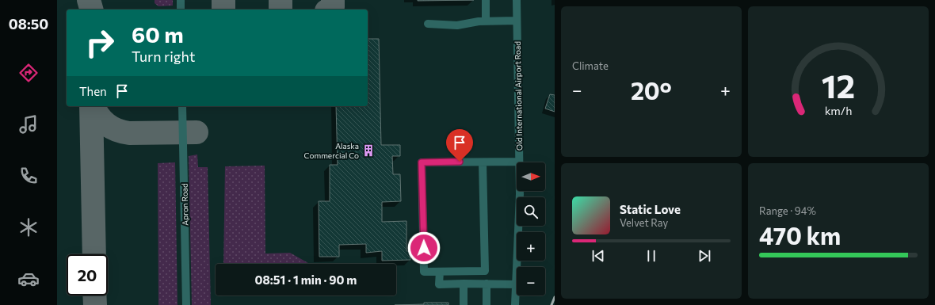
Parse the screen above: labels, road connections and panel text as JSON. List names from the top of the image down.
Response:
{
  "streets": {
    "street": ["Old International Airport Road", "Apron Road"]
  },
  "places": {
    "building": ["Alaska Commercial Co"]
  },
  "north": "right",
  "page": {
    "tabs": "08:50",
    "tile": [
      "Climate",
      ["Range · 94%", "470 km"]
    ],
    "turn": ["60 m", "Turn right"],
    "then": "Then",
    "heat": ["−", "20°", "+"],
    "map_buttons": ["+", "−"],
    "song": ["Static Love", "Velvet Ray"],
    "limit": "20",
    "trip": "08:51 · 1 min · 90 m",
    "gauge": ["12", "km/h"]
  }
}
